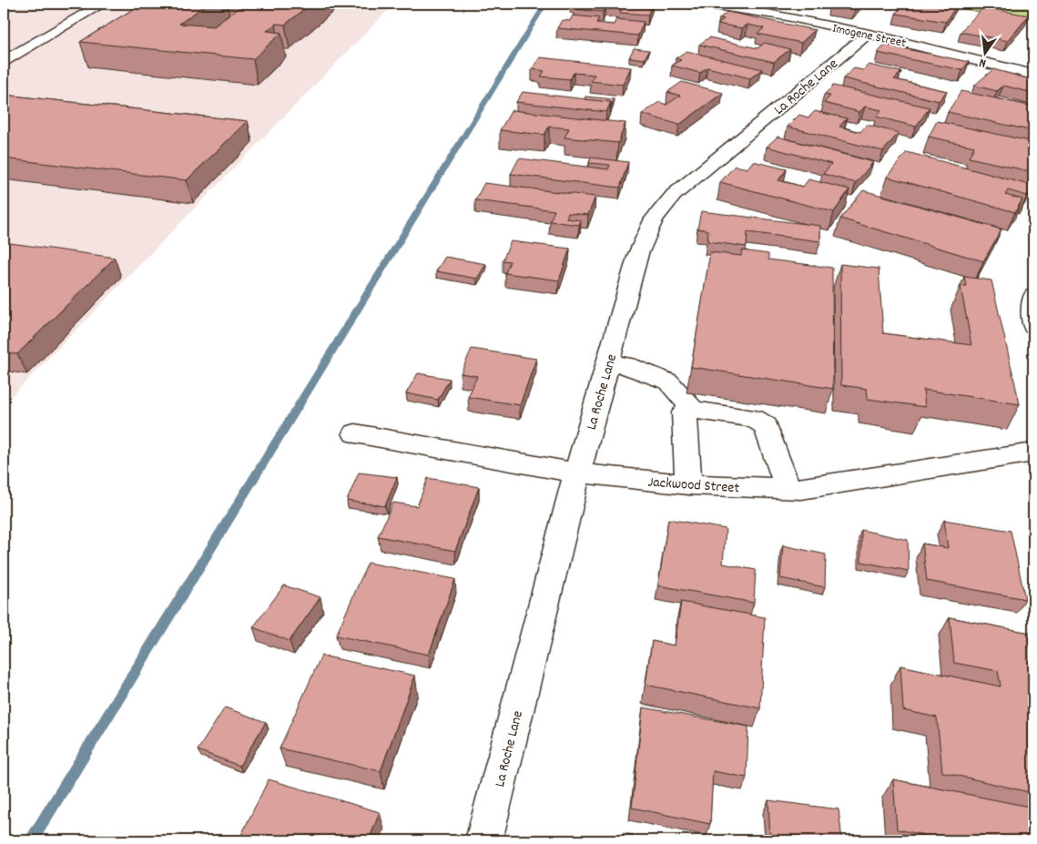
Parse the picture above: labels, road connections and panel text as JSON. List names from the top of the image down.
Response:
{
  "streets": {
    "street": ["Imogene Street", "La Roche Lane", "Jackwood Street"]
  },
  "crossings": [
    ["Imogene Street", "La Roche Lane"],
    ["La Roche Lane", "Jackwood Street"]
  ],
  "north": "bottom"
}
